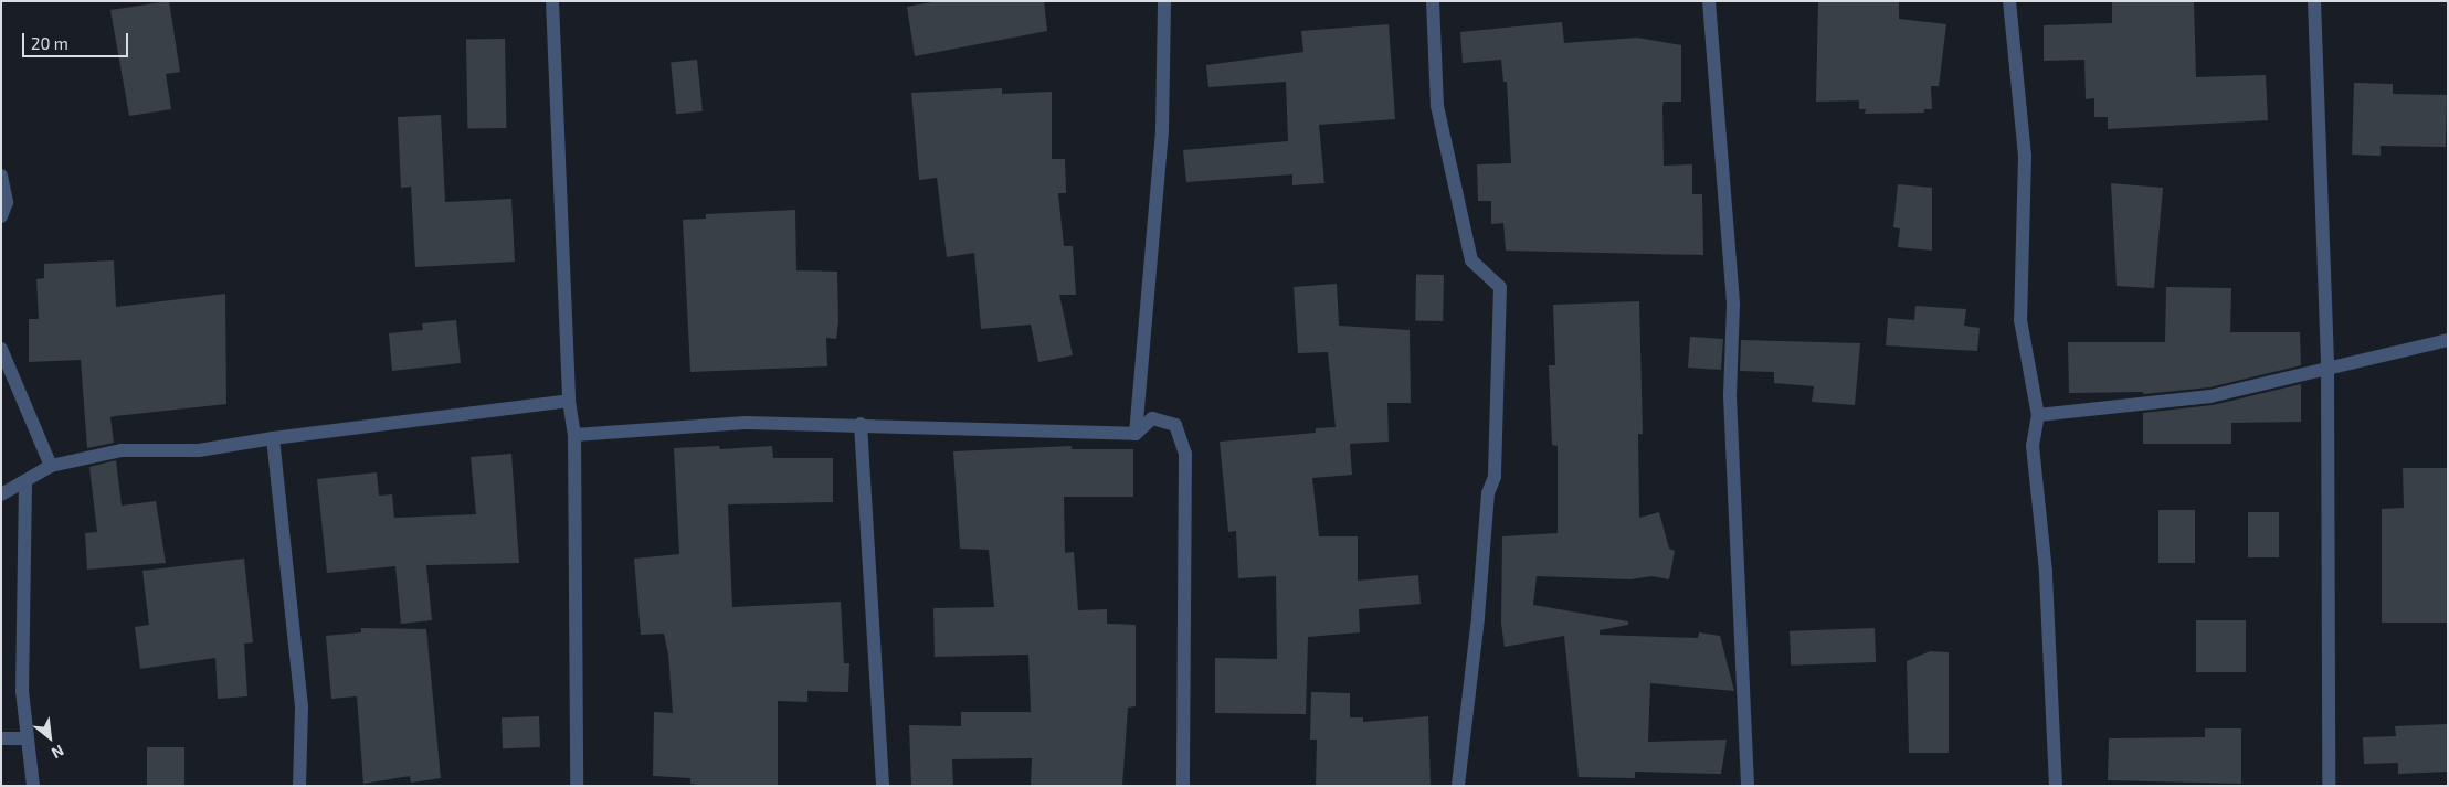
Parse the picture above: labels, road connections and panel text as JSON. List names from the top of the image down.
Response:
{
  "scale_bar": "20 m",
  "north": "bottom right"
}
